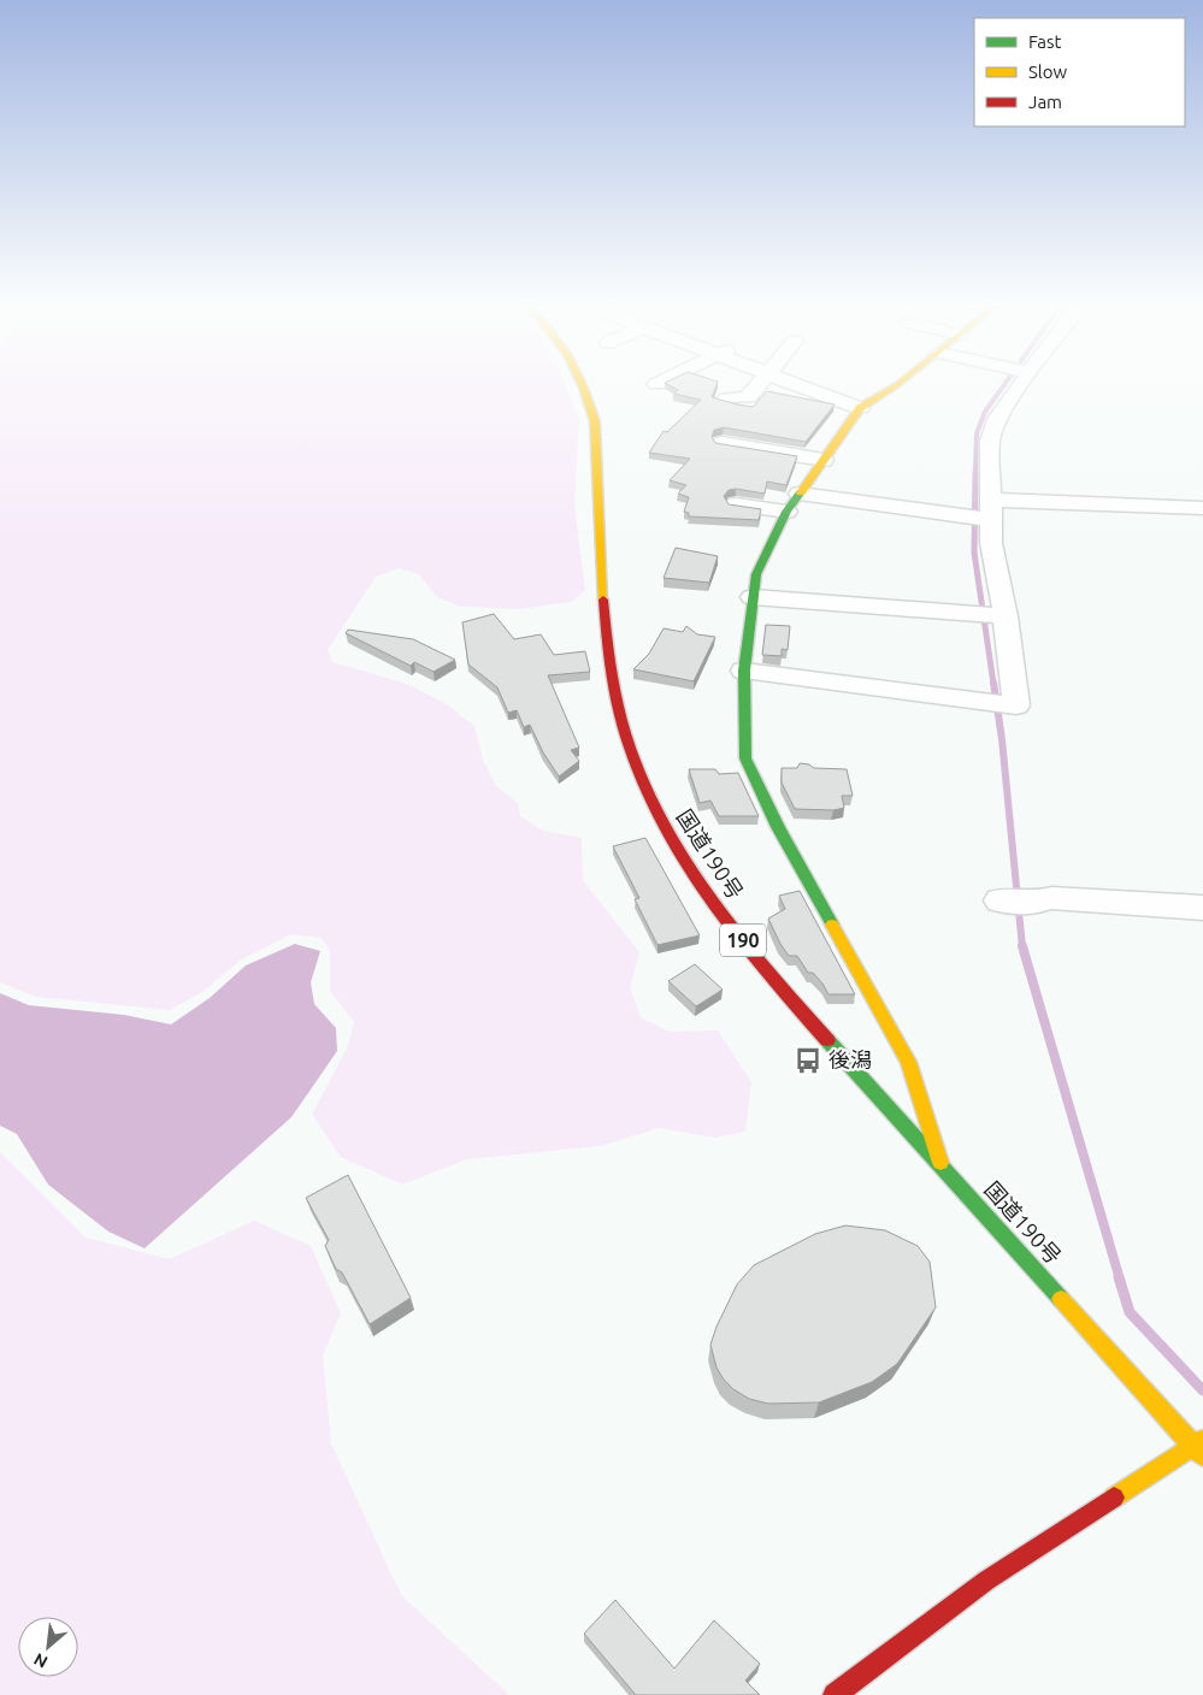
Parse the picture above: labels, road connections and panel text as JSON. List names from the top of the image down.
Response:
{
  "streets": {
    "main road": ["国道190号", "190"]
  },
  "places": {
    "bus stop": ["後潟"]
  },
  "legend": ["Fast", "Slow", "Jam"],
  "north": "bottom left"
}
